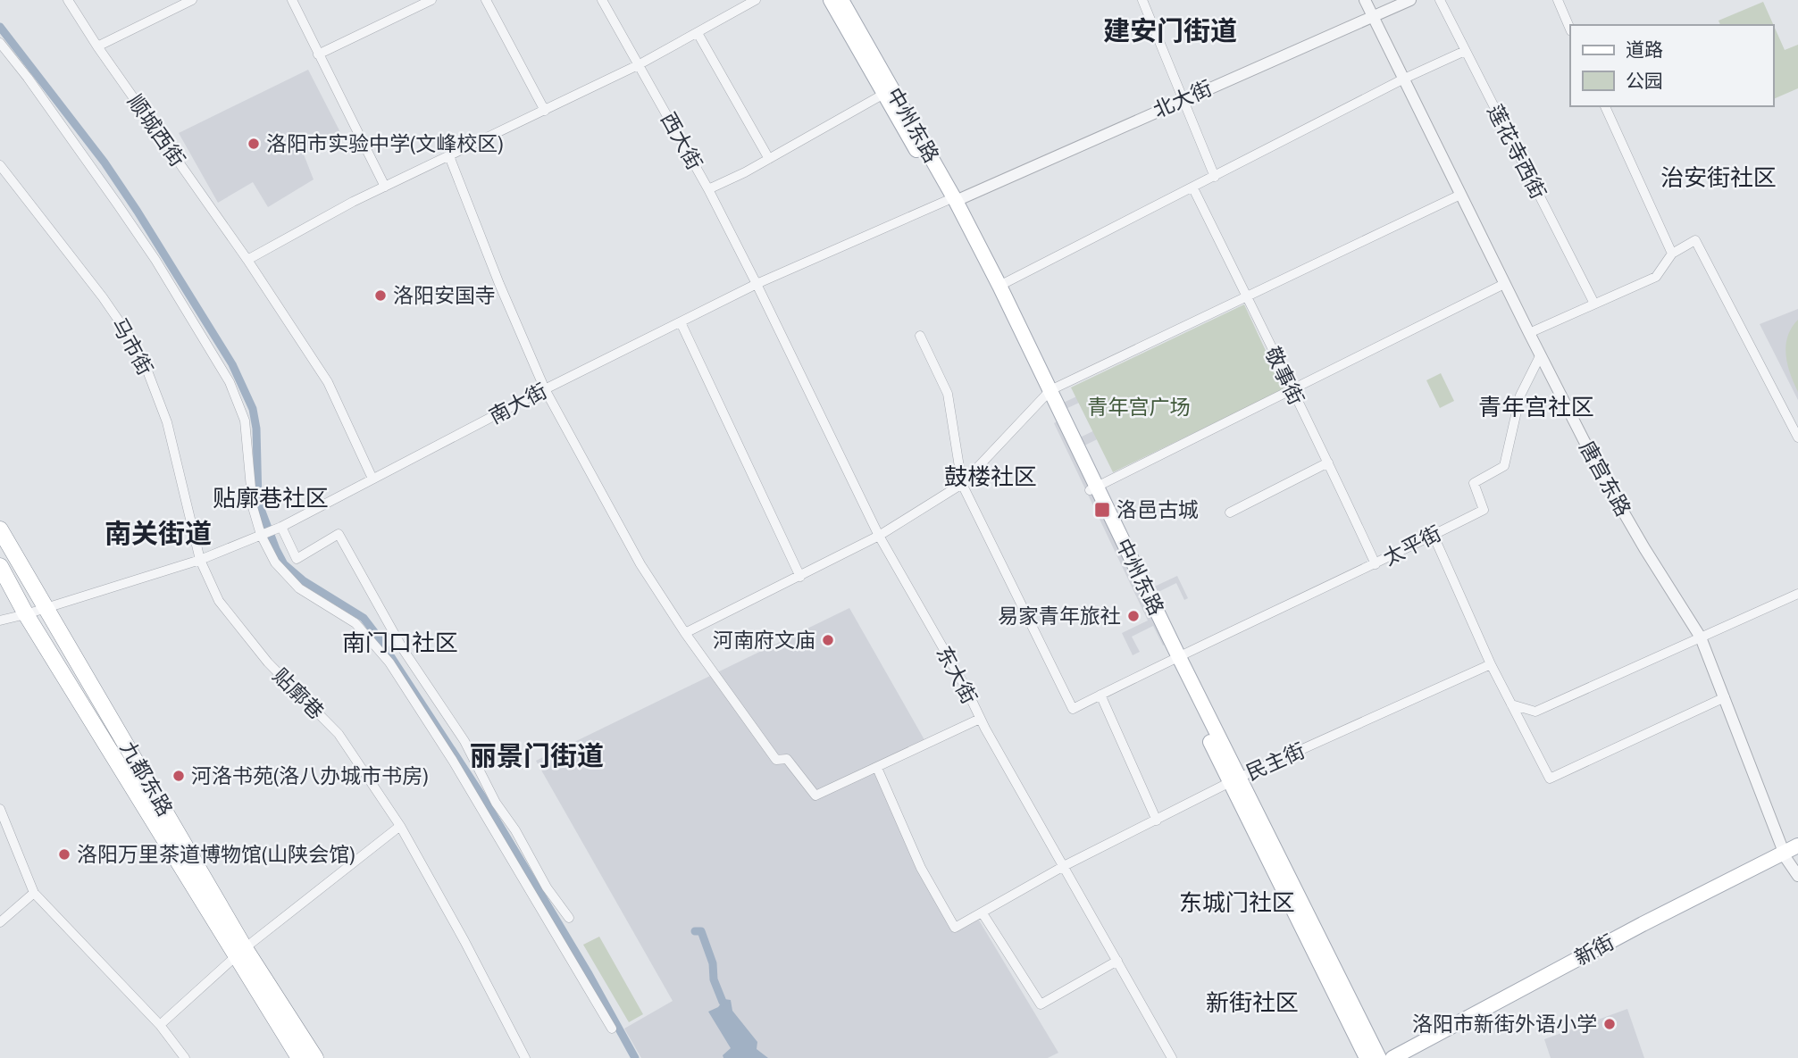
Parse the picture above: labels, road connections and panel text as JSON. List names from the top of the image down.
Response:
{
  "streets": {
    "highway": ["九都东路"],
    "main road": ["中州东路", "新街"],
    "street": [
      "北大街",
      "顺城西街",
      "西大街",
      "莲花寺西街",
      "马市街",
      "敬事街",
      "南大街",
      "唐宫东路",
      "太平街",
      "东大街",
      "贴廓巷",
      "民主街"
    ]
  },
  "crossings": [
    ["北大街", "中州东路"],
    ["北大街", "南大街"],
    ["北大街", "唐宫东路"],
    ["中州东路", "南大街"],
    ["中州东路", "太平街"],
    ["中州东路", "民主街"],
    ["顺城西街", "南大街"],
    ["西大街", "南大街"],
    ["西大街", "东大街"],
    ["马市街", "南大街"],
    ["马市街", "贴廓巷"],
    ["敬事街", "太平街"],
    ["南大街", "东大街"],
    ["南大街", "贴廓巷"],
    ["南大街", "九都东路"],
    ["唐宫东路", "太平街"],
    ["唐宫东路", "新街"],
    ["东大街", "民主街"]
  ],
  "districts": [
    "建安门街道",
    "治安街社区",
    "青年宫社区",
    "鼓楼社区",
    "贴廓巷社区",
    "南关街道",
    "南门口社区",
    "丽景门街道",
    "东城门社区",
    "新街社区"
  ],
  "parks": ["青年宫广场"],
  "places": {
    "other": [
      "洛阳市实验中学(文峰校区)",
      "洛阳安国寺",
      "易家青年旅社",
      "河南府文庙",
      "河洛书苑(洛八办城市书房)",
      "洛阳万里茶道博物馆(山陕会馆)",
      "洛阳市新街外语小学"
    ],
    "transit": ["洛邑古城"]
  },
  "legend": ["道路", "公园"]
}
